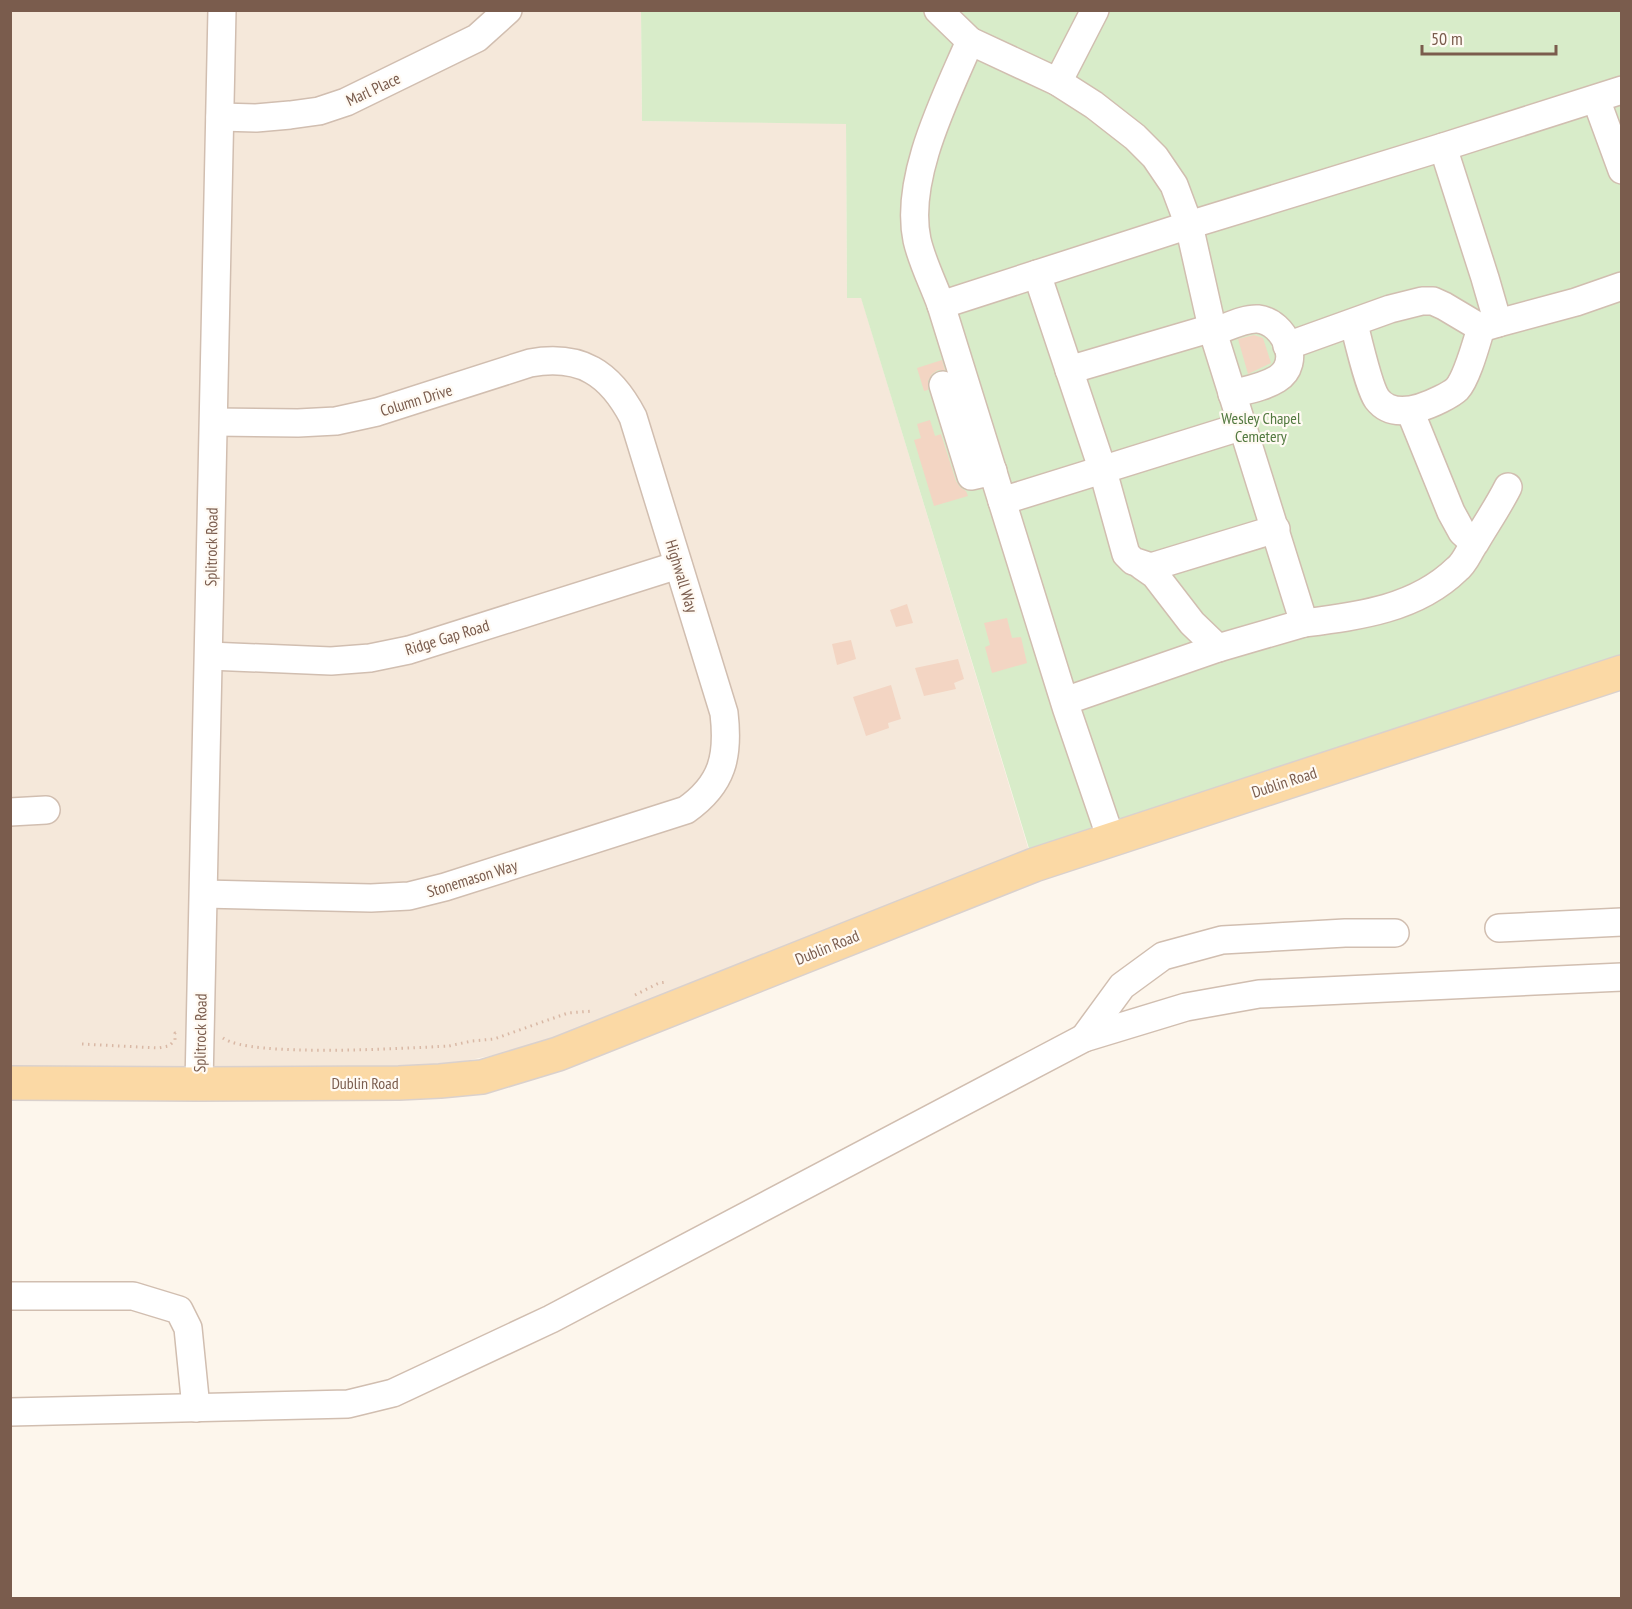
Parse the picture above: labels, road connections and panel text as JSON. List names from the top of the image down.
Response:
{
  "streets": {
    "main road": ["Dublin Road"],
    "street": [
      "Marl Place",
      "Column Drive",
      "Splitrock Road",
      "Highwall Way",
      "Ridge Gap Road",
      "Stonemason Way"
    ]
  },
  "crossings": [
    ["Marl Place", "Splitrock Road"],
    ["Column Drive", "Splitrock Road"],
    ["Column Drive", "Highwall Way"],
    ["Splitrock Road", "Ridge Gap Road"],
    ["Splitrock Road", "Dublin Road"],
    ["Splitrock Road", "Stonemason Way"],
    ["Highwall Way", "Ridge Gap Road"],
    ["Highwall Way", "Stonemason Way"]
  ],
  "parks": ["Wesley Chapel Cemetery"],
  "scale_bar": "50 m"
}
